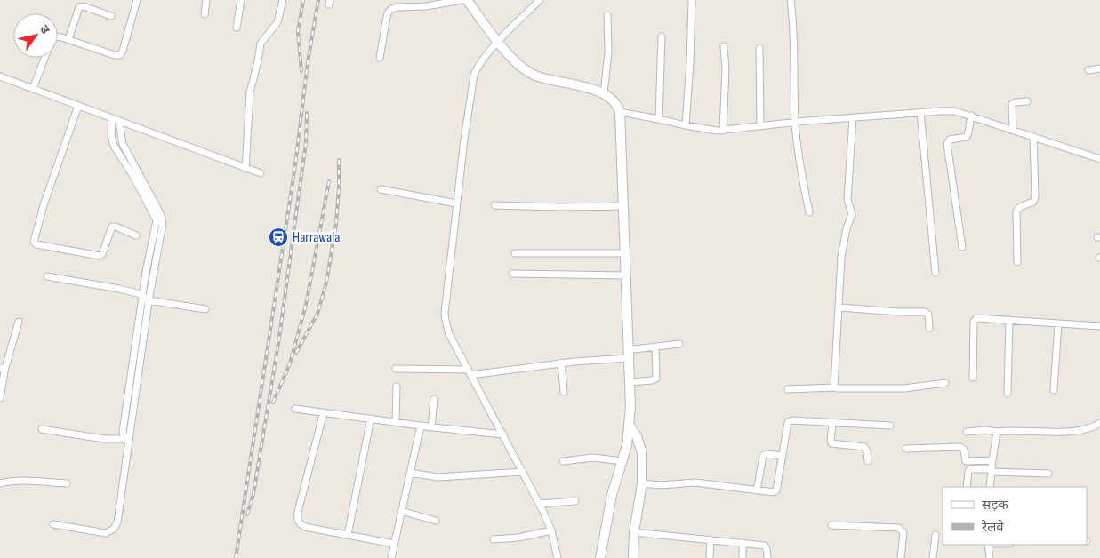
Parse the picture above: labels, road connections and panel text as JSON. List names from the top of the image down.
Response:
{
  "places": {
    "station": ["Harrawala"]
  },
  "legend": ["सड़क", "रेलवे"],
  "north": "top right"
}
